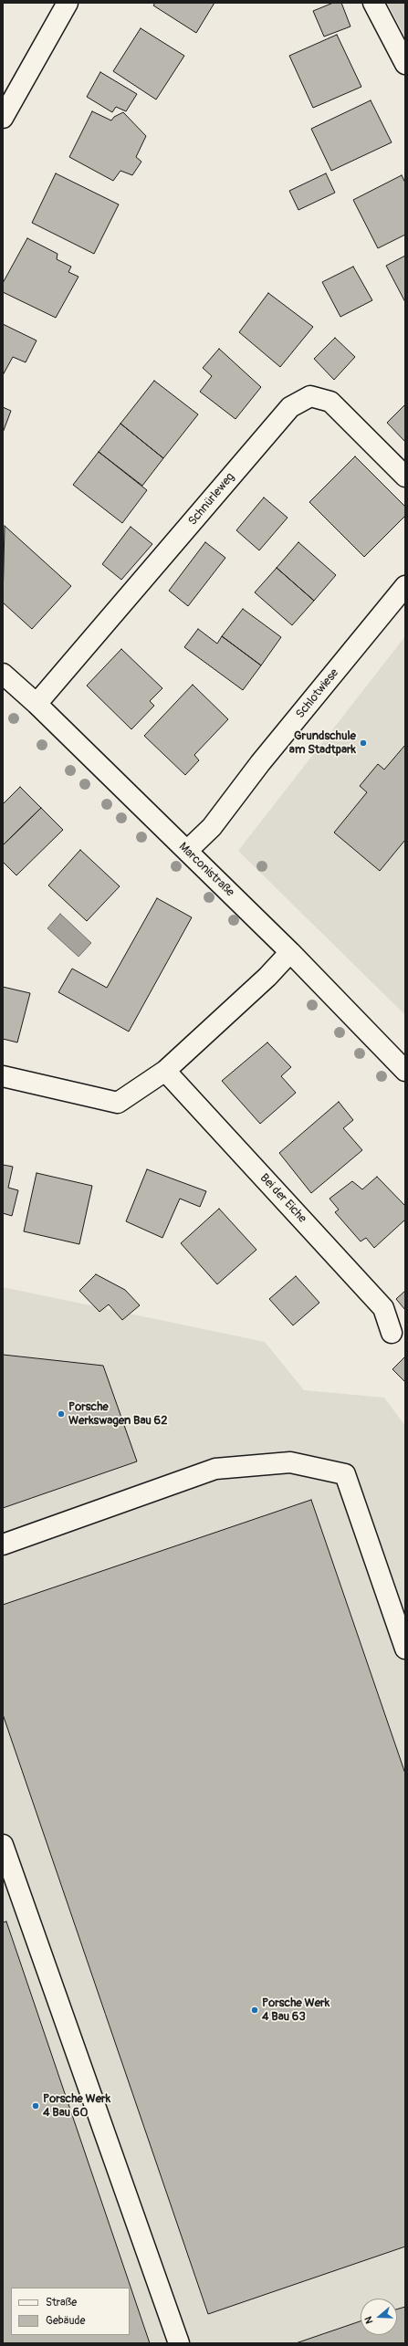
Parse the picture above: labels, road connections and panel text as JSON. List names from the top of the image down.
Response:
{
  "streets": {
    "street": [
      "Schnürleweg",
      "Schlotwiese",
      "Marconistraße",
      "Bei der Eiche"
    ]
  },
  "crossings": [
    ["Schnürleweg", "Marconistraße"],
    ["Schlotwiese", "Marconistraße"]
  ],
  "places": [
    "Grundschule am Stadtpark",
    "Porsche Werkswagen Bau 62",
    "Porsche Werk 4 Bau 63",
    "Porsche Werk 4 Bau 60"
  ],
  "legend": ["Straße", "Gebäude"],
  "north": "left"
}
